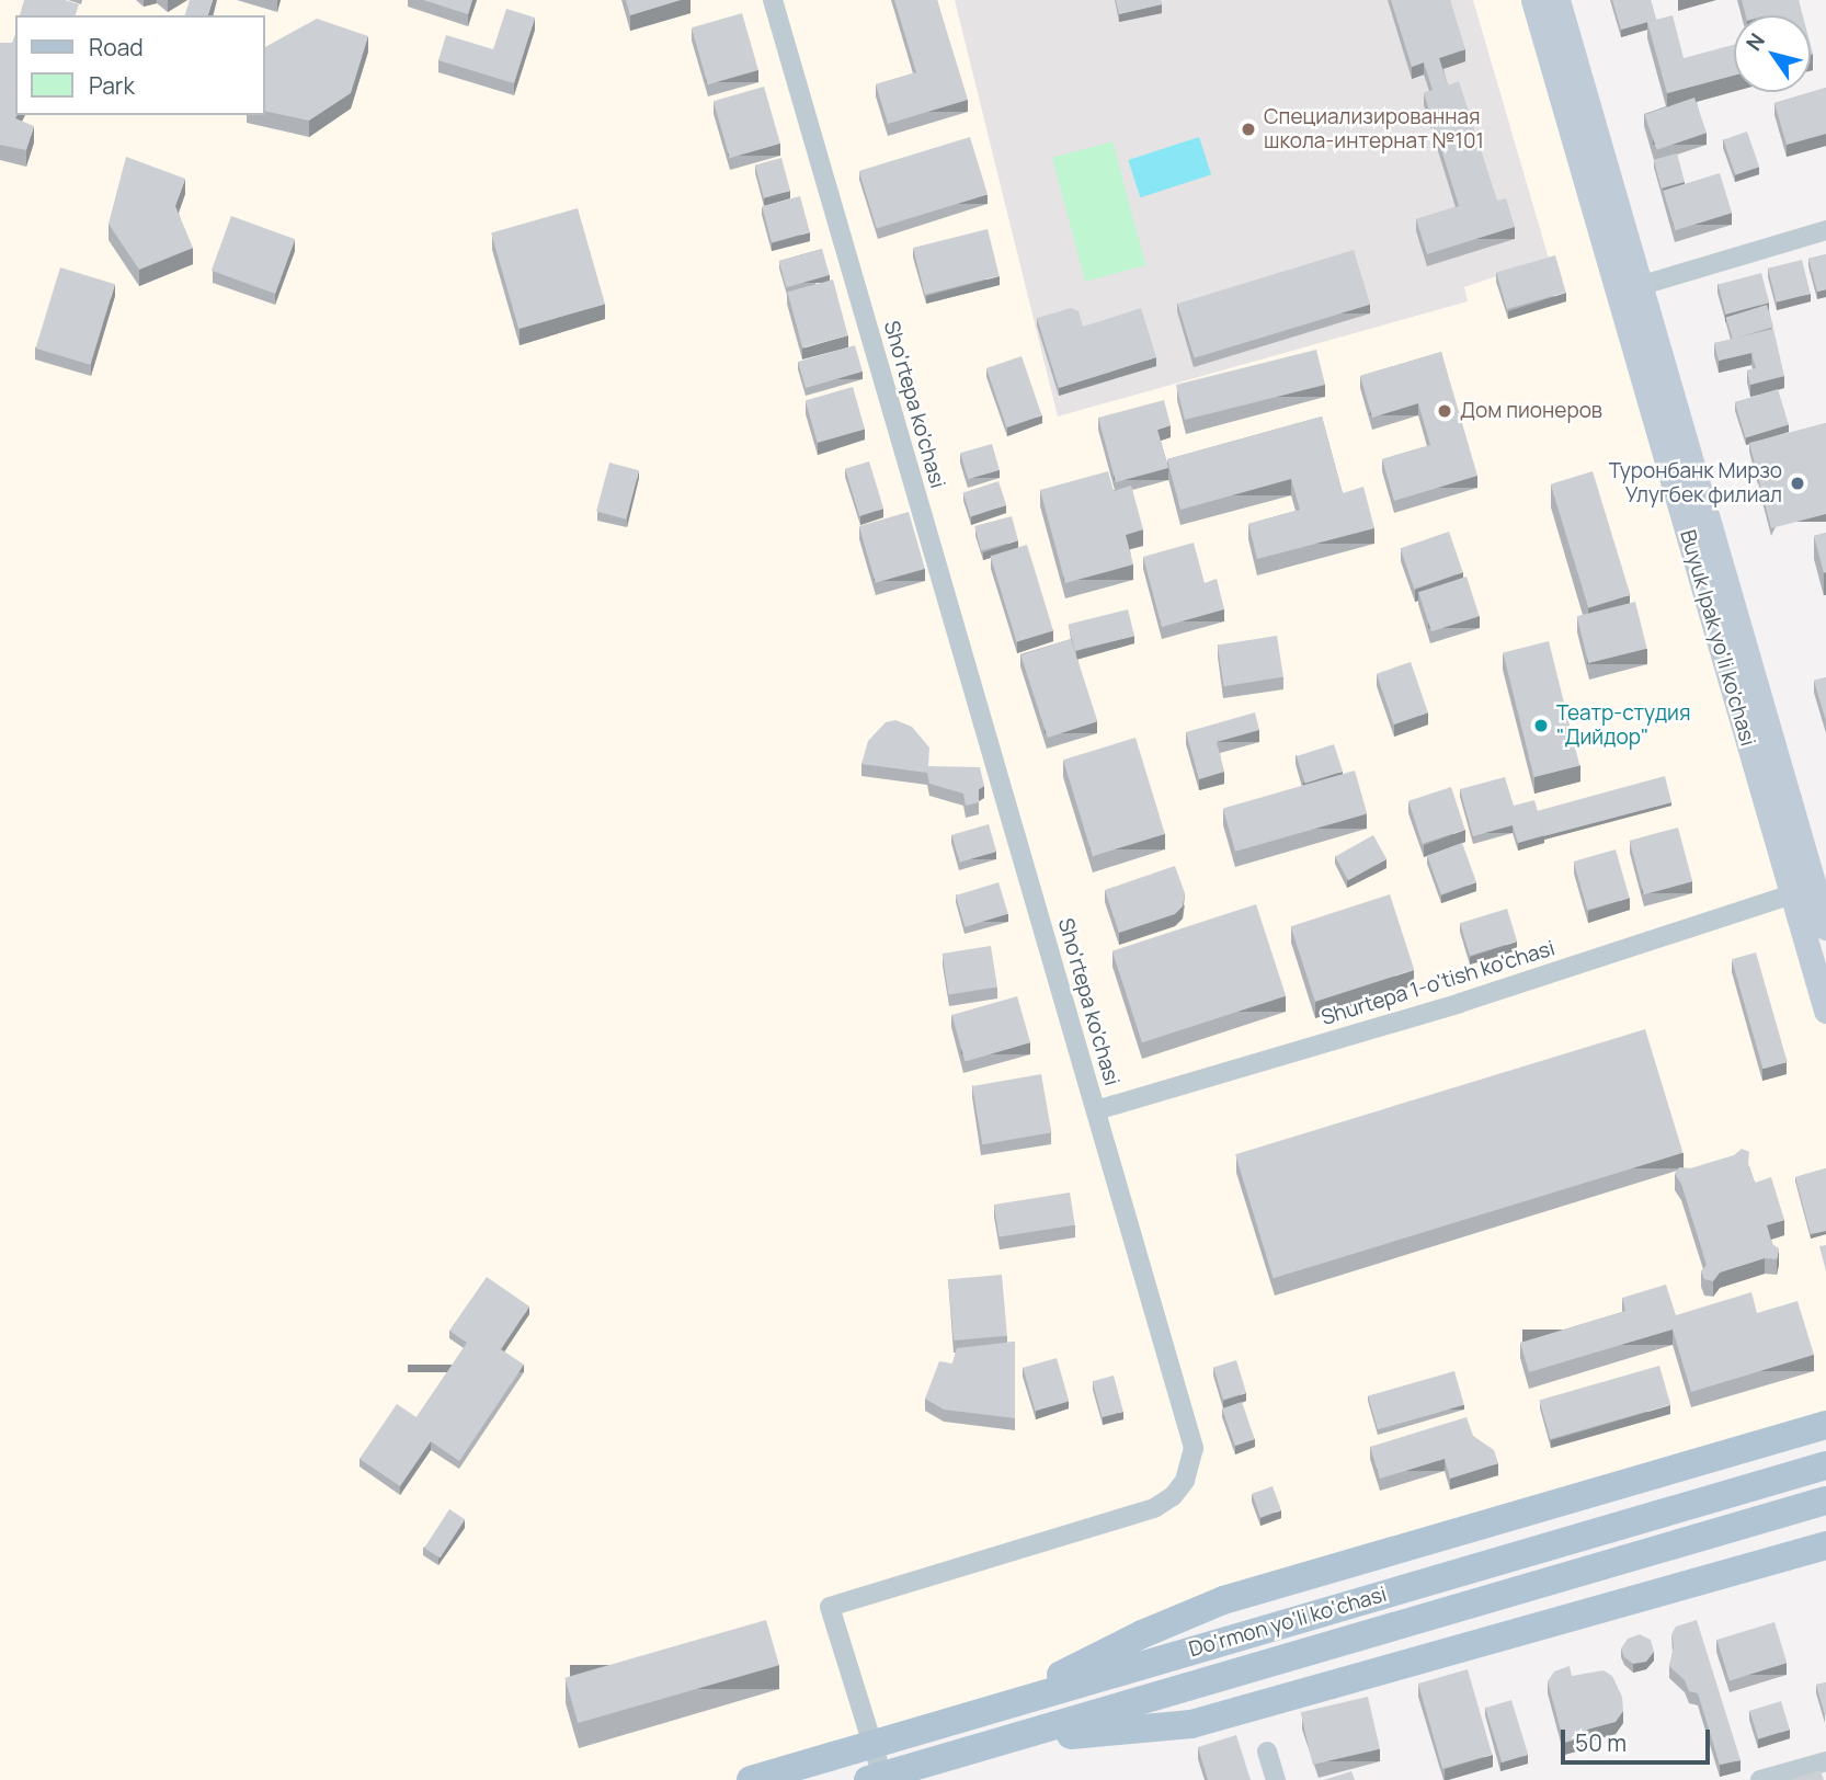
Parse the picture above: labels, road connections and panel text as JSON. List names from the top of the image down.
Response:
{
  "streets": {
    "main road": ["Buyuk Ipak yo'li ko'chasi", "Do‘rmon yo‘li ko‘chasi"],
    "street": ["Sho'rtepa ko'chasi", "Shurtepa 1-o'tish ko'chasi"]
  },
  "crossings": [
    ["Sho'rtepa ko'chasi", "Shurtepa 1-o'tish ko'chasi"],
    ["Sho'rtepa ko'chasi", "Do‘rmon yo‘li ko‘chasi"],
    ["Buyuk Ipak yo'li ko'chasi", "Shurtepa 1-o'tish ko'chasi"]
  ],
  "places": [
    "Специализированная школа-интернат №101",
    "Дом пионеров",
    "Туронбанк Мирзо Улугбек филиал",
    "Театр-студия \"Дийдор\""
  ],
  "legend": ["Road", "Park"],
  "scale_bar": "50 m",
  "north": "top left"
}
